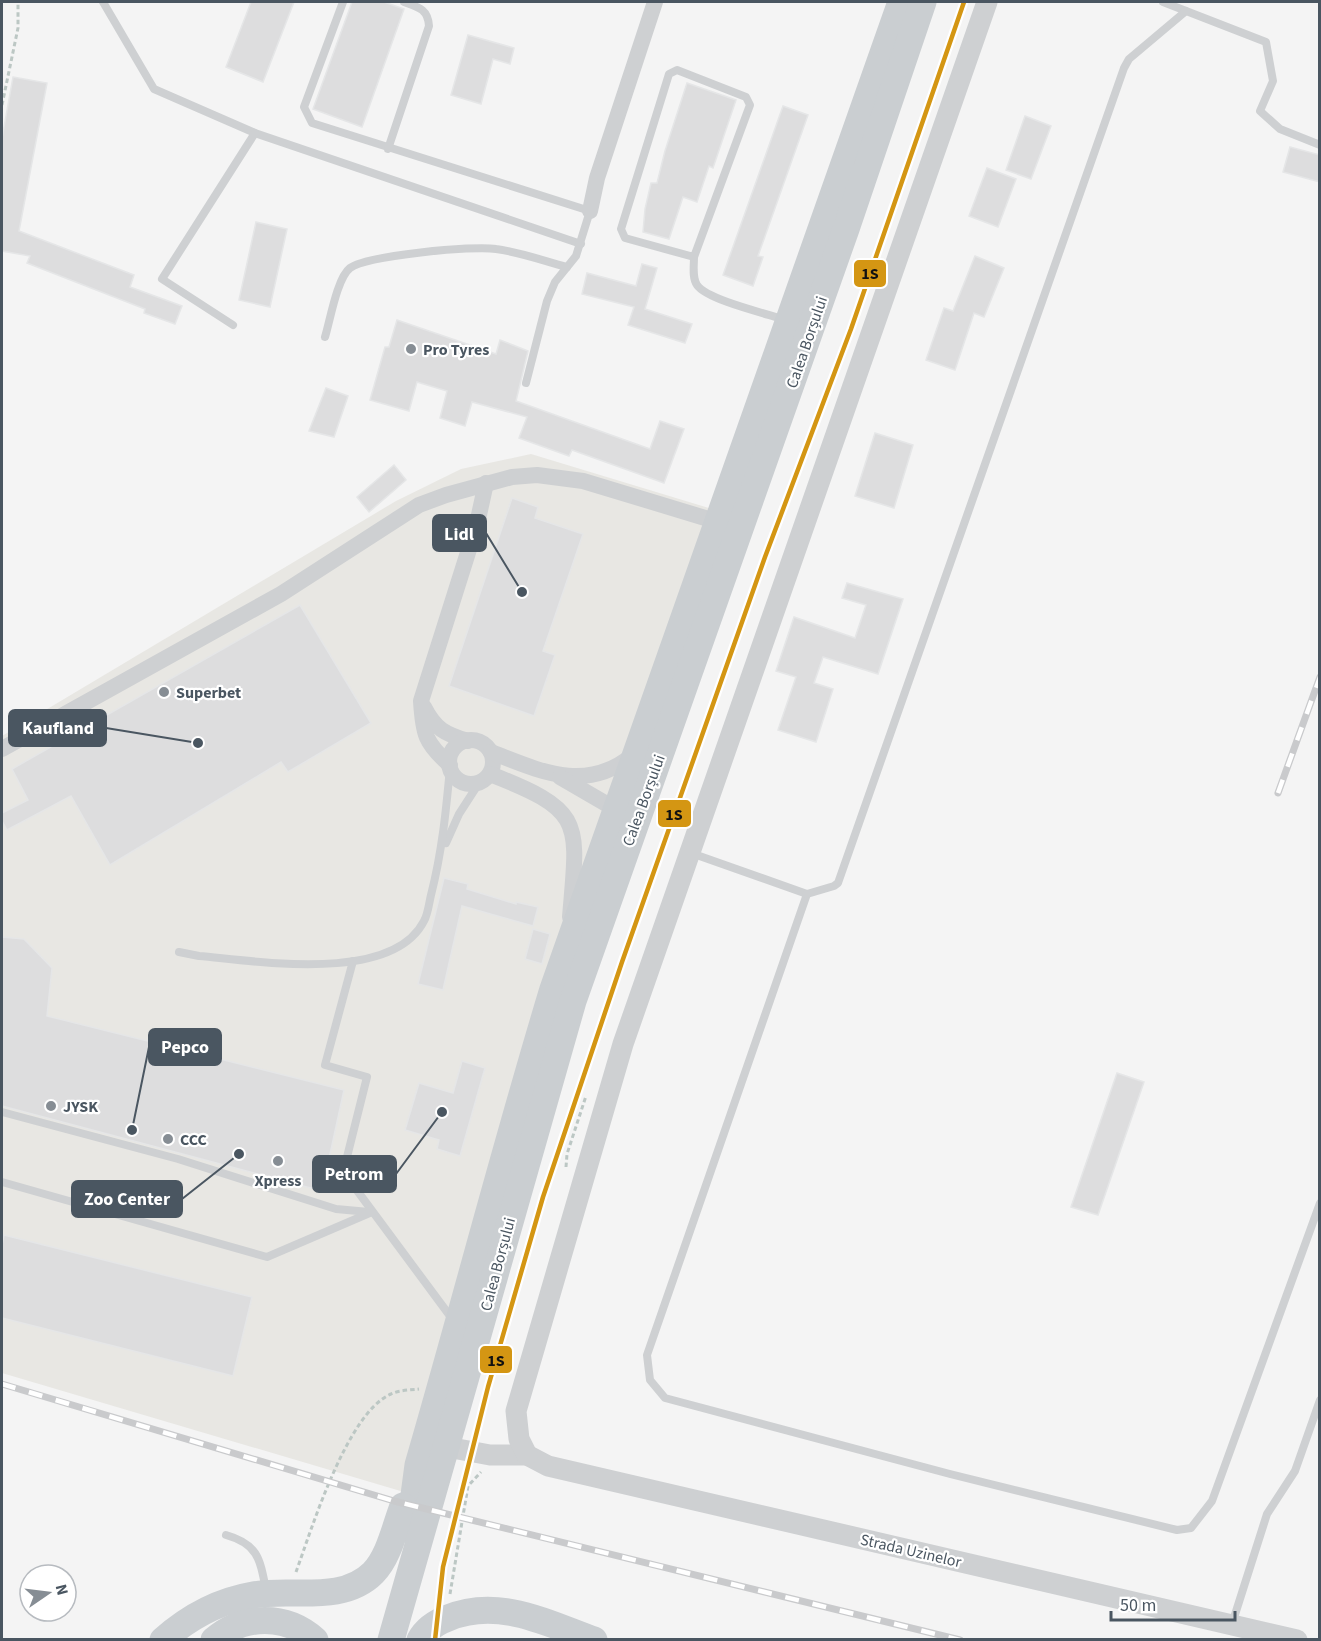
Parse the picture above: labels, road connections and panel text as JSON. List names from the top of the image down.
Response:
{
  "streets": {
    "main road": ["Calea Borșului"],
    "street": ["Strada Uzinelor"]
  },
  "places": [
    "Pro Tyres",
    "Lidl",
    "Superbet",
    "Kaufland",
    "JYSK",
    "Petrom",
    "Pepco",
    "CCC",
    "Zoo Center",
    "Xpress"
  ],
  "lines": ["transit line 1S"],
  "scale_bar": "50 m",
  "north": "right"
}
